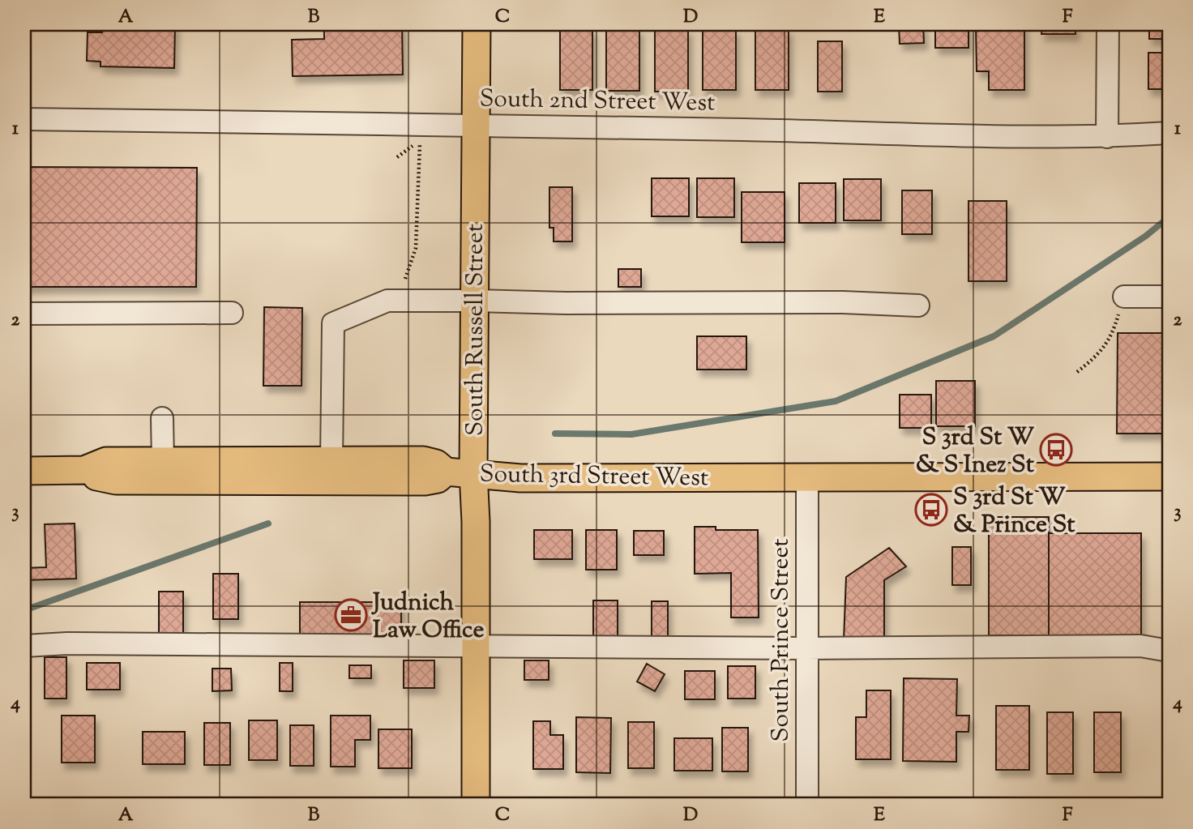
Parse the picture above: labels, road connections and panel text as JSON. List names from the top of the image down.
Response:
{
  "streets": {
    "main road": ["South Russell Street", "South 3rd Street West"],
    "street": ["South 2nd Street West", "South Prince Street"]
  },
  "crossings": [
    ["South 2nd Street West", "South Russell Street"],
    ["South Russell Street", "South 3rd Street West"],
    ["South 3rd Street West", "South Prince Street"]
  ],
  "places": {
    "bus stop": ["S 3rd St W & S Inez St", "S 3rd St W & Prince St"],
    "office": ["Judnich Law Office"]
  },
  "grid": {
    "columns": [
      "A",
      "B",
      "C",
      "D",
      "E",
      "F"
    ],
    "rows": [
      "1",
      "2",
      "3",
      "4"
    ]
  }
}
